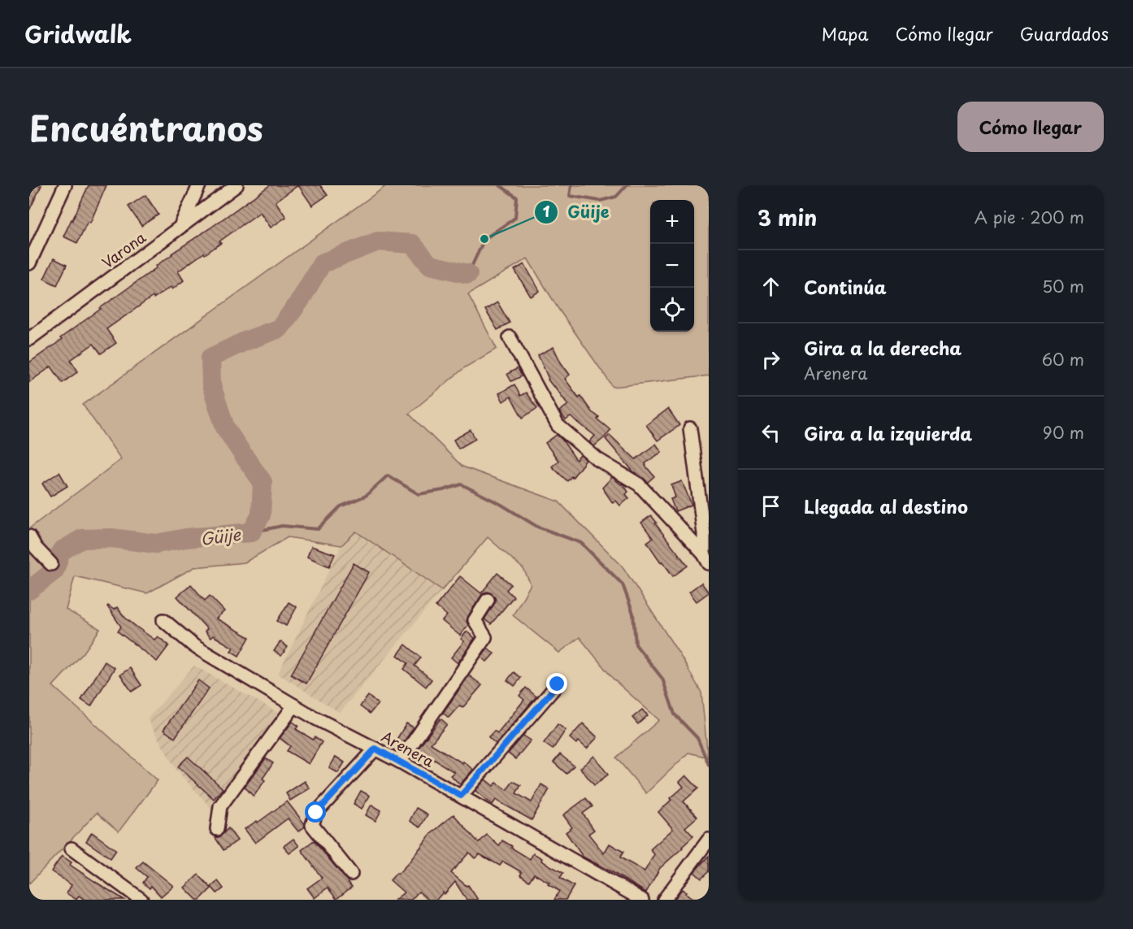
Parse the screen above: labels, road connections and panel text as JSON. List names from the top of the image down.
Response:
{
  "streets": {
    "street": ["Varona", "Arenera"]
  },
  "water": ["Güije"],
  "places": ["Güije"],
  "page": {
    "header": "Gridwalk",
    "nav": ["Mapa", "Cómo llegar", "Guardados"],
    "title": "Encuéntranos",
    "buttons": "Cómo llegar",
    "heading": ["3 min", "A pie · 200 m"],
    "map_buttons": ["+", "−"],
    "list": [
      ["Continúa", "50 m"],
      ["Gira a la derecha", "Arenera", "60 m"],
      ["Gira a la izquierda", "90 m"],
      "Llegada al destino"
    ]
  }
}
